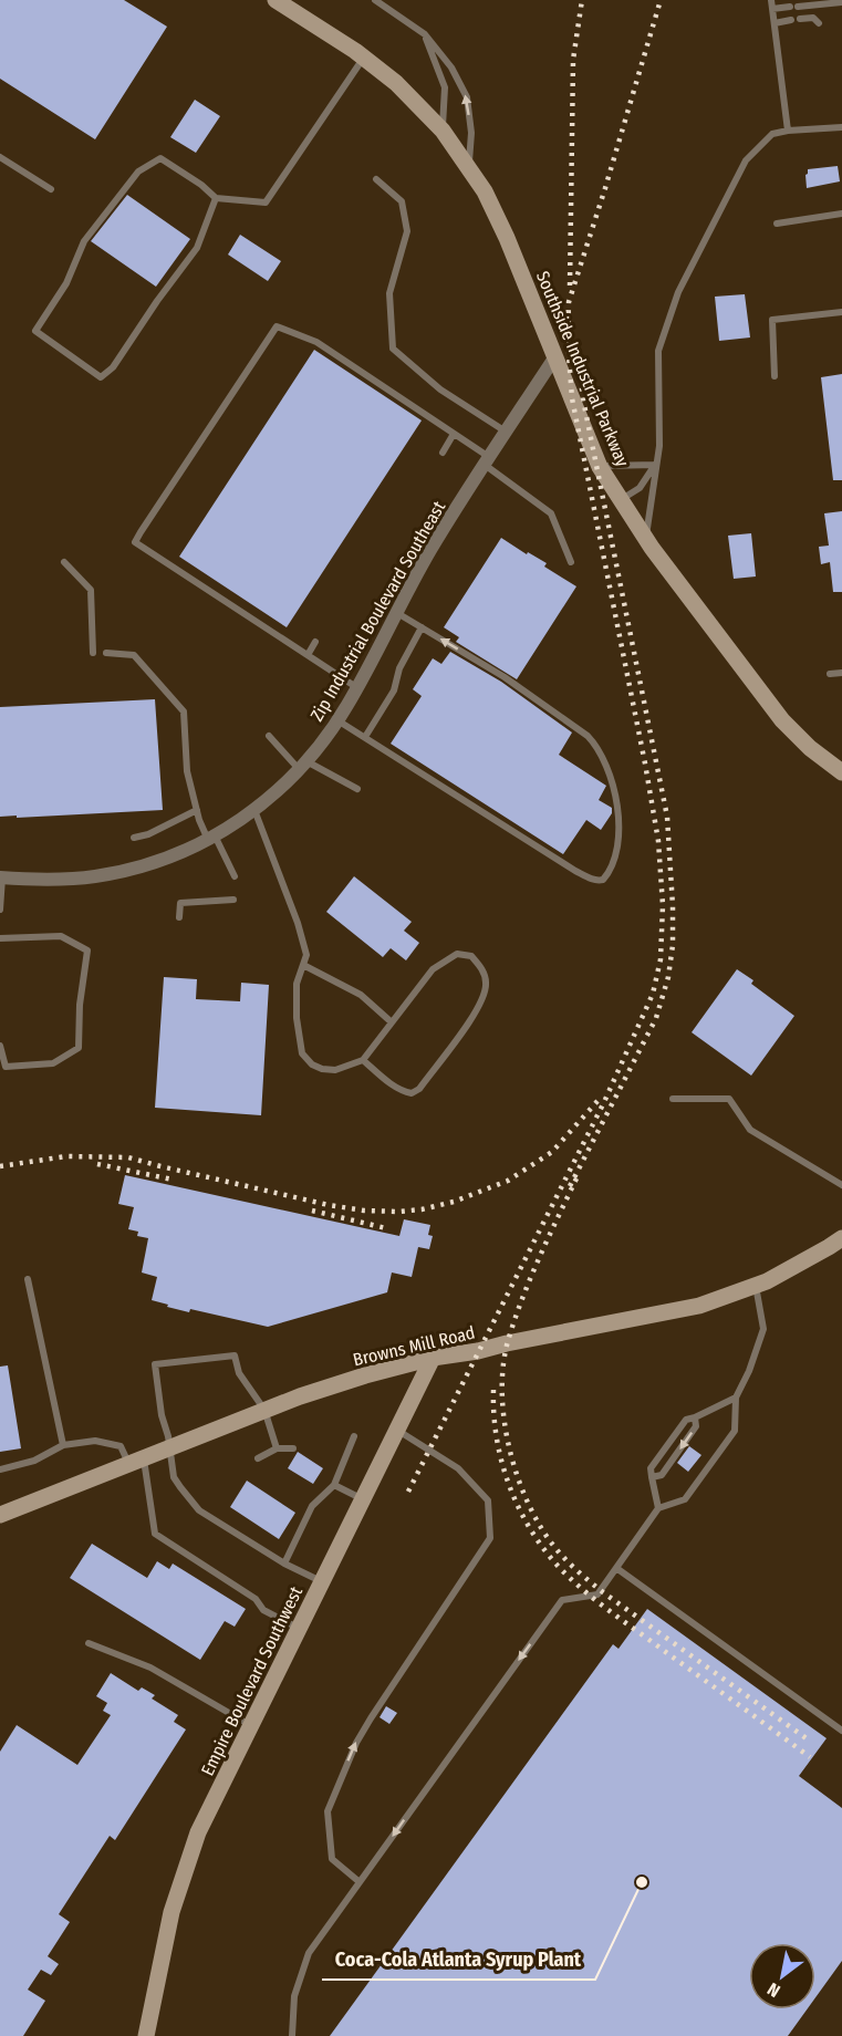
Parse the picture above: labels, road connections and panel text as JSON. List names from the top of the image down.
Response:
{
  "streets": {
    "street": [
      "Southside Industrial Parkway",
      "Zip Industrial Boulevard Southeast",
      "Browns Mill Road",
      "Empire Boulevard Southwest"
    ]
  },
  "crossings": [
    ["Southside Industrial Parkway", "Zip Industrial Boulevard Southeast"],
    ["Browns Mill Road", "Empire Boulevard Southwest"]
  ],
  "places": ["Coca-Cola Atlanta Syrup Plant"],
  "north": "bottom left"
}
